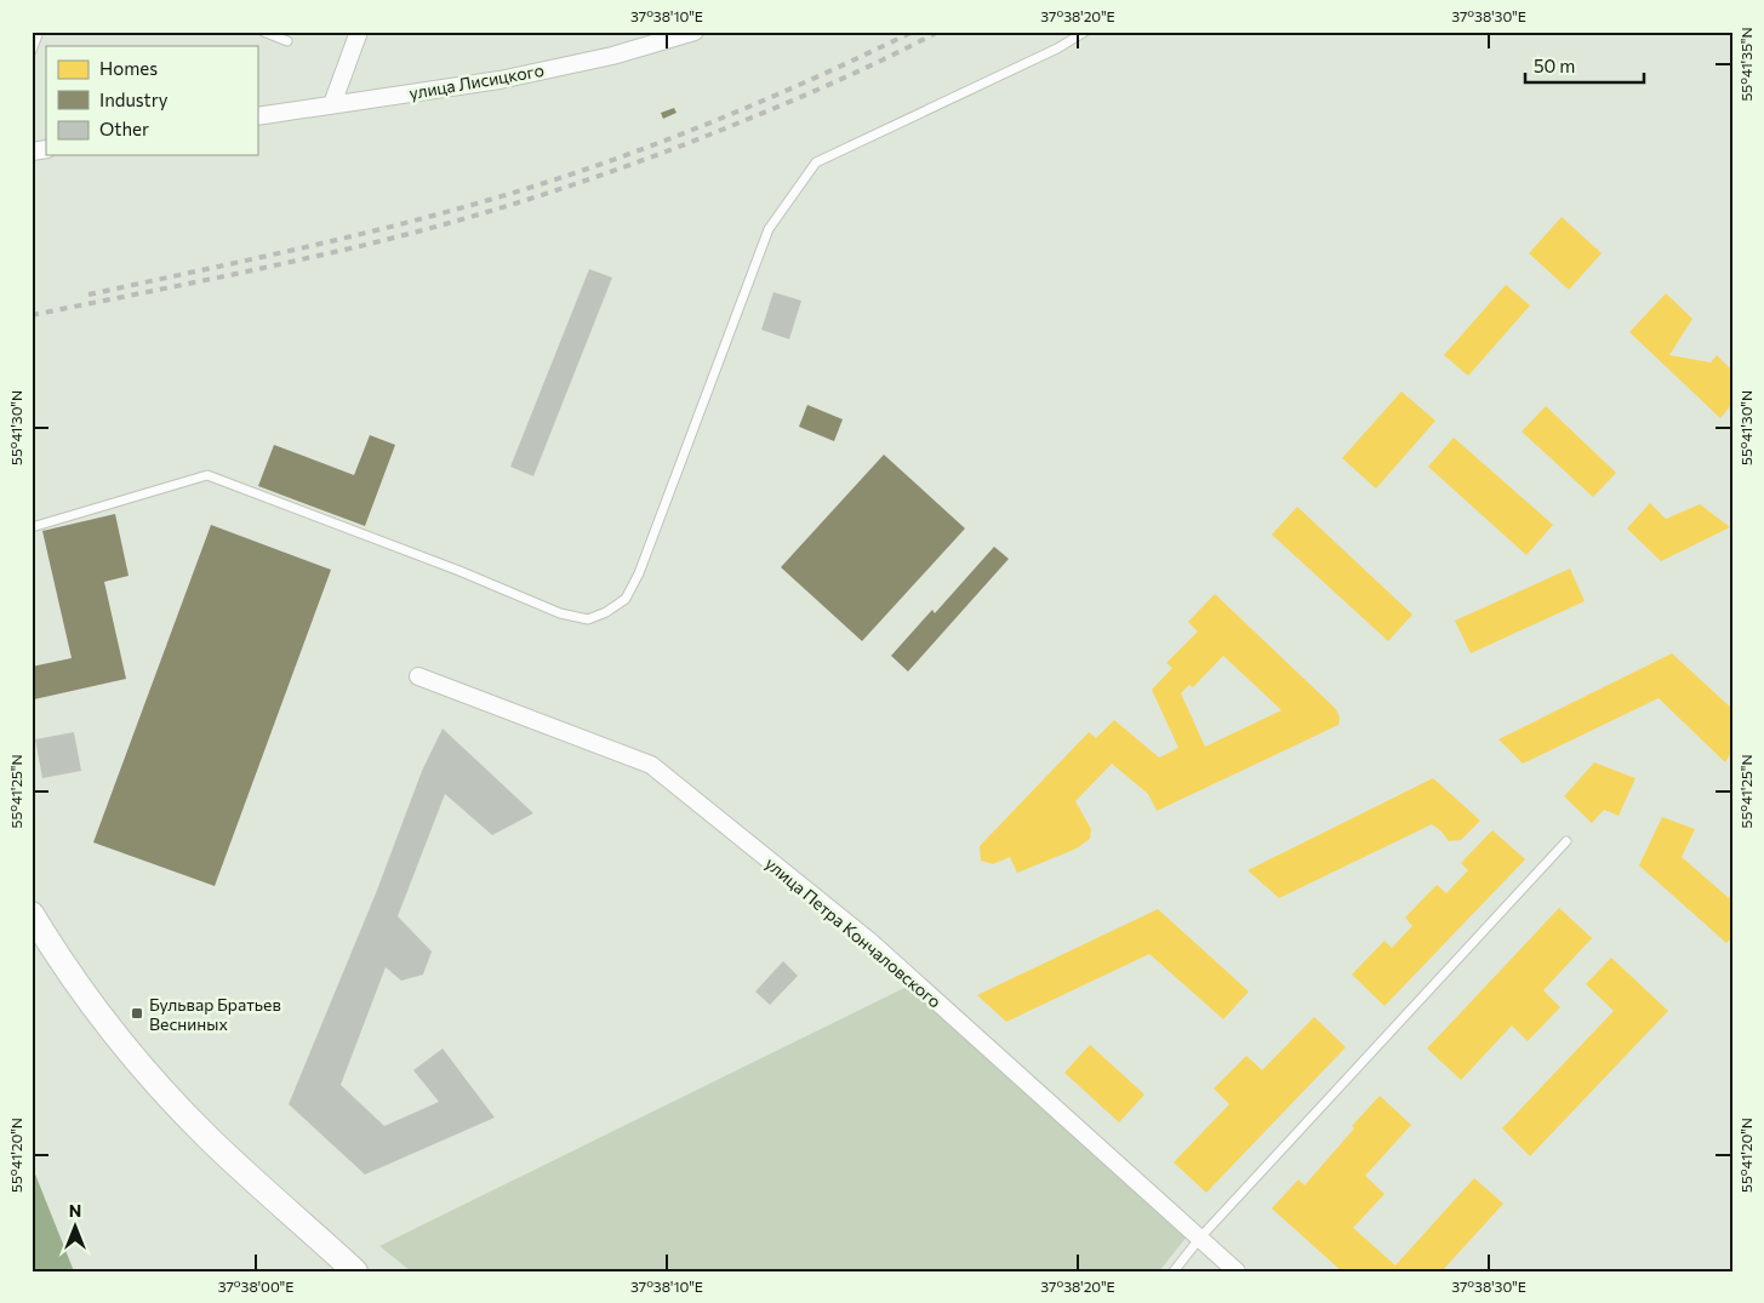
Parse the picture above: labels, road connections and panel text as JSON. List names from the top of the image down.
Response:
{
  "streets": {
    "street": ["улица Лисицкого", "улица Петра Кончаловского"]
  },
  "places": {
    "transit": ["Бульвар Братьев Весниных"]
  },
  "legend": ["Homes", "Industry", "Other"],
  "scale_bar": "50 m",
  "north": "top",
  "coordinates": [
    "37°38'10\"E",
    "37°38'20\"E",
    "37°38'30\"E",
    "55°41'35\"N",
    "55°41'30\"N",
    "55°41'25\"N",
    "55°41'20\"N",
    "37°38'00\"E"
  ]
}
